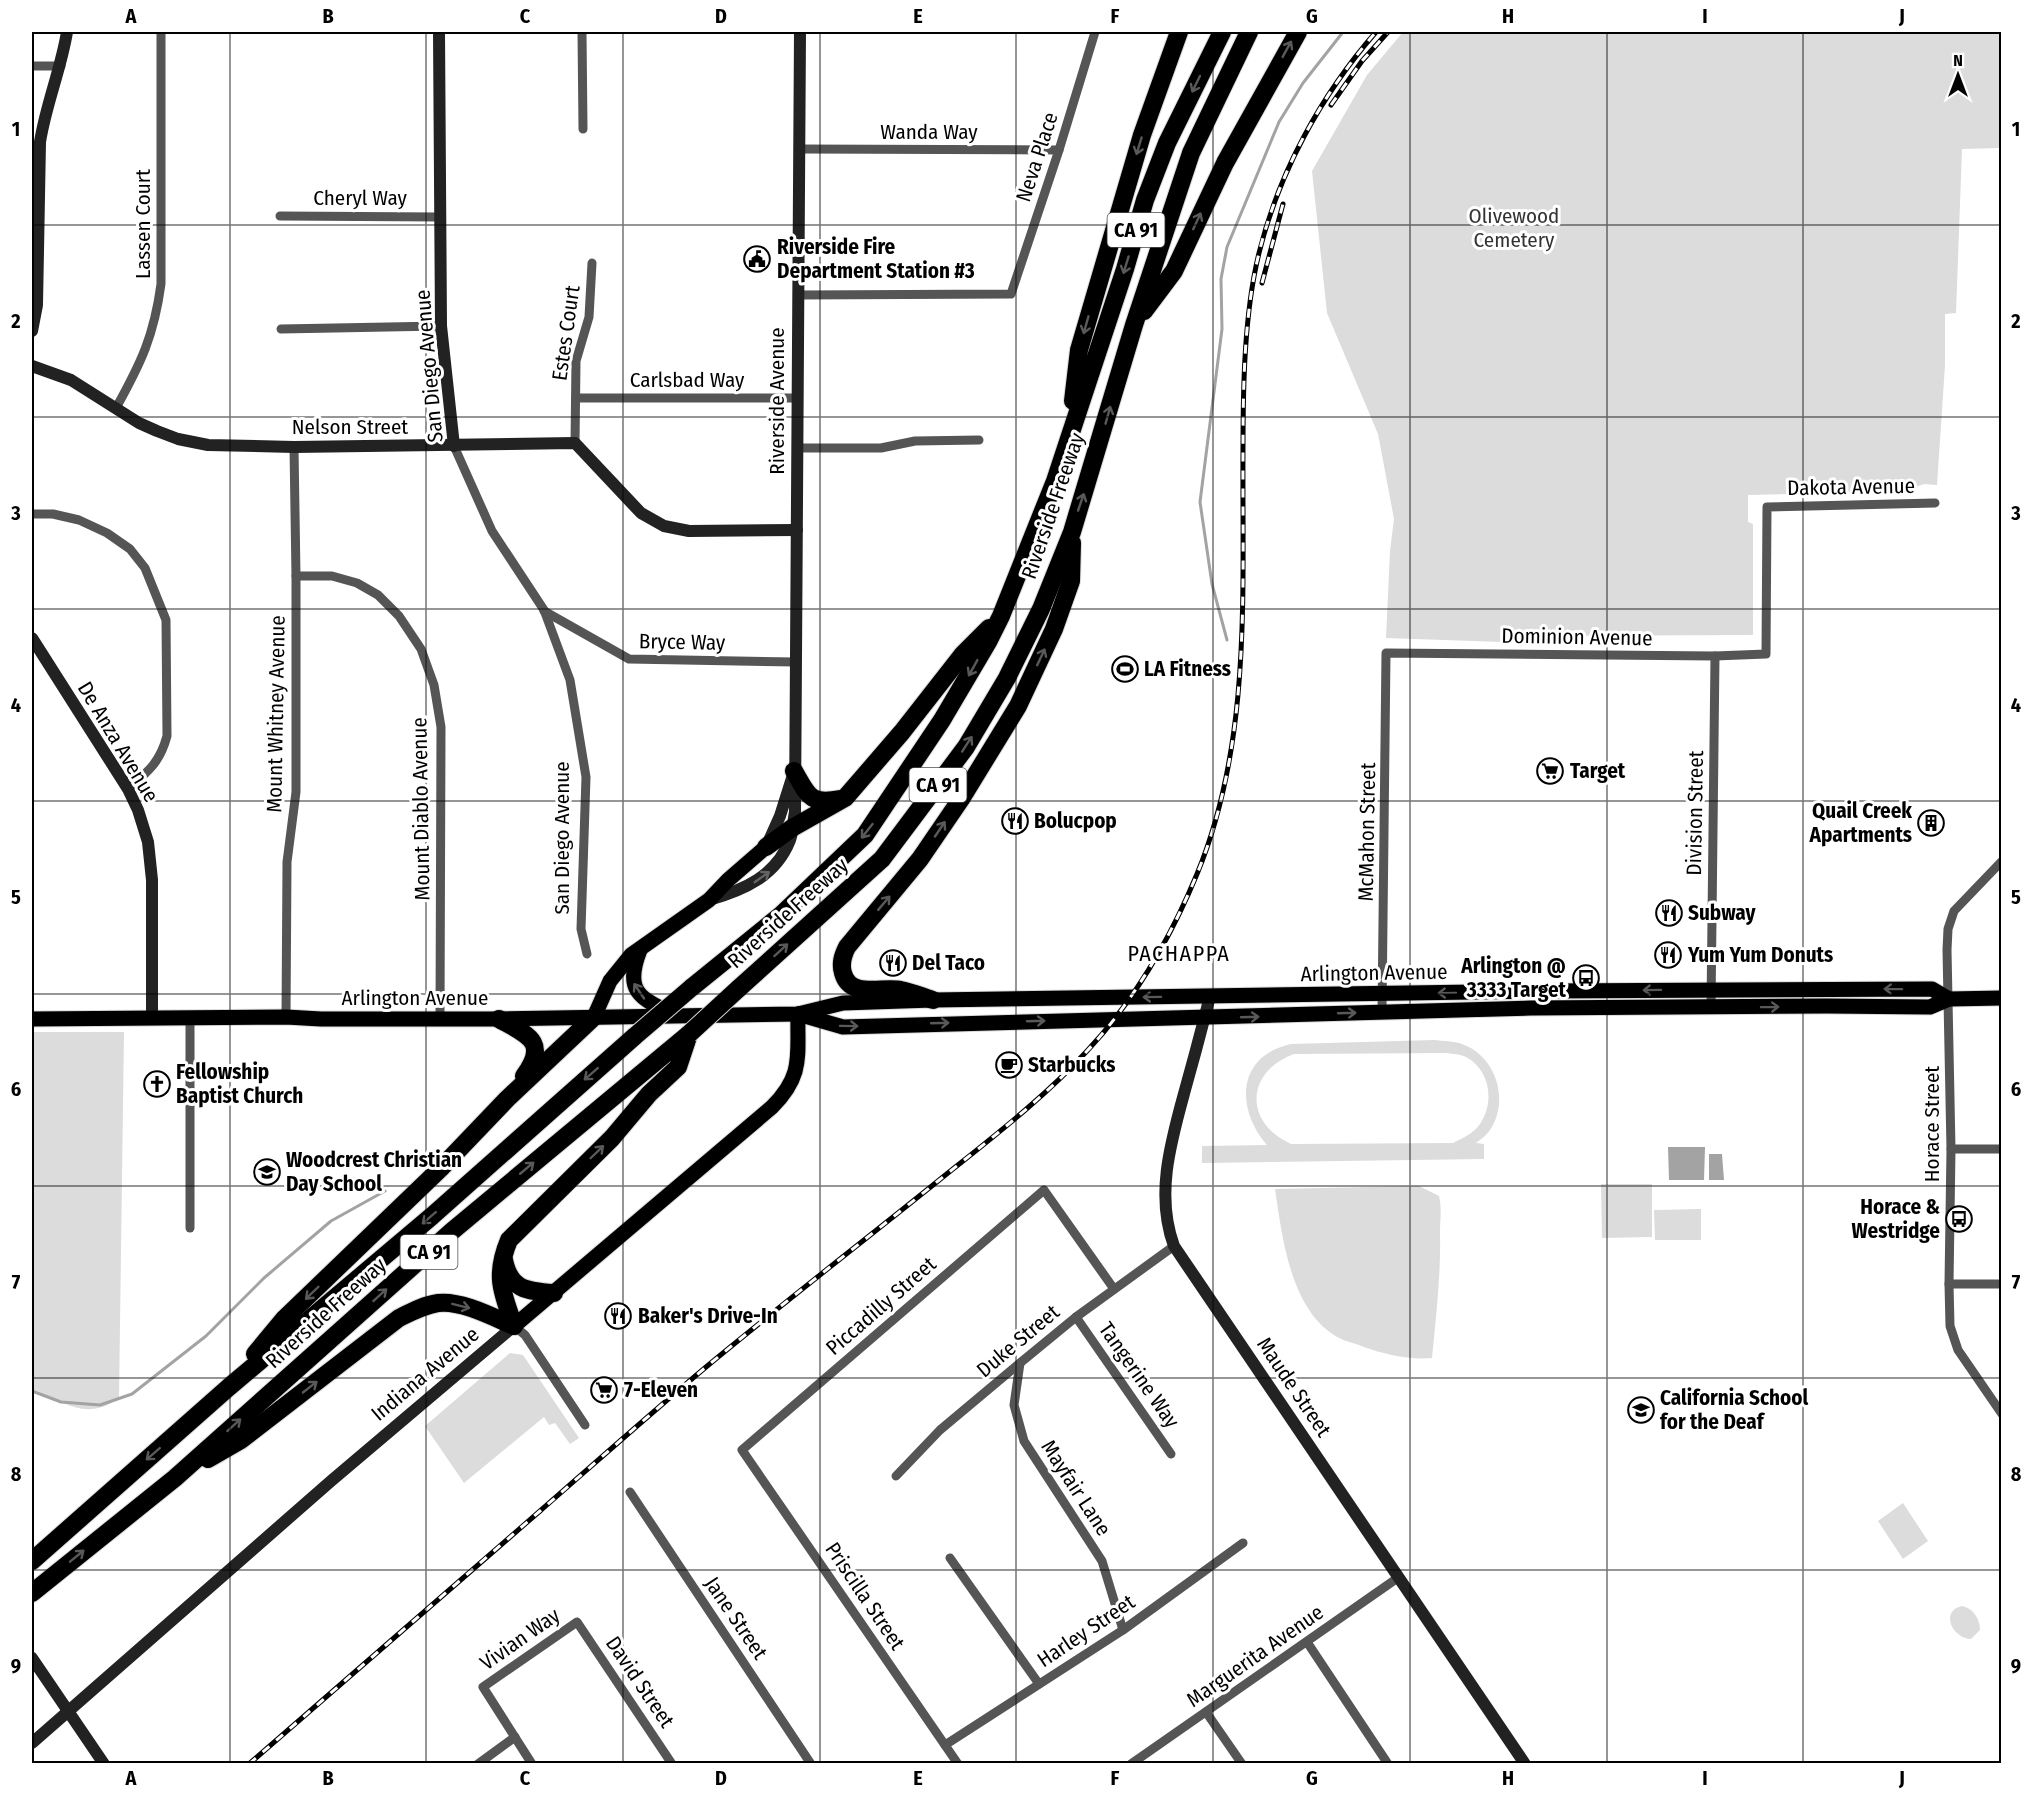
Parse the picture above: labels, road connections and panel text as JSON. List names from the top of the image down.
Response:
{
  "streets": {
    "highway": ["CA 91", "Riverside Freeway"],
    "main road": ["Riverside Avenue", "Arlington Avenue", "Indiana Avenue"],
    "street": [
      "Wanda Way",
      "Neva Place",
      "Cheryl Way",
      "Lassen Court",
      "Estes Court",
      "San Diego Avenue",
      "Carlsbad Way",
      "Nelson Street",
      "Dakota Avenue",
      "Dominion Avenue",
      "Bryce Way",
      "Mount Whitney Avenue",
      "De Anza Avenue",
      "Mount Diablo Avenue",
      "Division Street",
      "McMahon Street",
      "Horace Street",
      "Piccadilly Street",
      "Duke Street",
      "Tangerine Way",
      "Maude Street",
      "Mayfair Lane",
      "Priscilla Street",
      "Jane Street",
      "Harley Street",
      "Vivian Way",
      "Marguerita Avenue",
      "David Street"
    ]
  },
  "crossings": [
    ["Wanda Way", "Neva Place"],
    ["Wanda Way", "Riverside Avenue"],
    ["Neva Place", "Riverside Avenue"],
    ["Cheryl Way", "San Diego Avenue"],
    ["Lassen Court", "Nelson Street"],
    ["Estes Court", "Carlsbad Way"],
    ["Estes Court", "Nelson Street"],
    ["San Diego Avenue", "Nelson Street"],
    ["San Diego Avenue", "Bryce Way"],
    ["Carlsbad Way", "Riverside Avenue"],
    ["Riverside Avenue", "Bryce Way"],
    ["Riverside Avenue", "Arlington Avenue"],
    ["Nelson Street", "Mount Whitney Avenue"],
    ["Dakota Avenue", "Dominion Avenue"],
    ["Dominion Avenue", "Division Street"],
    ["Dominion Avenue", "McMahon Street"],
    ["Mount Whitney Avenue", "Mount Diablo Avenue"],
    ["Mount Whitney Avenue", "Arlington Avenue"],
    ["De Anza Avenue", "Arlington Avenue"],
    ["Mount Diablo Avenue", "Arlington Avenue"],
    ["Division Street", "Arlington Avenue"],
    ["McMahon Street", "Arlington Avenue"],
    ["Arlington Avenue", "Horace Street"],
    ["Arlington Avenue", "Indiana Avenue"],
    ["Arlington Avenue", "Maude Street"],
    ["Piccadilly Street", "Tangerine Way"],
    ["Piccadilly Street", "Priscilla Street"],
    ["Duke Street", "Tangerine Way"],
    ["Duke Street", "Maude Street"],
    ["Duke Street", "Mayfair Lane"],
    ["Maude Street", "Marguerita Avenue"],
    ["Mayfair Lane", "Harley Street"],
    ["Priscilla Street", "Harley Street"],
    ["Vivian Way", "David Street"]
  ],
  "districts": ["PACHAPPA"],
  "parks": ["Olivewood Cemetery"],
  "places": {
    "public building": ["Riverside Fire Department Station #3"],
    "sports": ["LA Fitness"],
    "supermarket": ["Target", "7-Eleven"],
    "restaurant": [
      "Bolucpop",
      "Subway",
      "Yum Yum Donuts",
      "Del Taco",
      "Baker's Drive-In"
    ],
    "building": ["Quail Creek Apartments"],
    "bus stop": ["Arlington @ 3333 Target", "Horace & Westridge"],
    "cafe": ["Starbucks"],
    "church": ["Fellowship Baptist Church"],
    "school or university": ["Woodcrest Christian Day School", "California School for the Deaf"]
  },
  "north": "top",
  "grid": {
    "columns": [
      "A",
      "B",
      "C",
      "D",
      "E",
      "F",
      "G",
      "H",
      "I",
      "J"
    ],
    "rows": [
      "1",
      "2",
      "3",
      "4",
      "5",
      "6",
      "7",
      "8",
      "9"
    ]
  }
}
